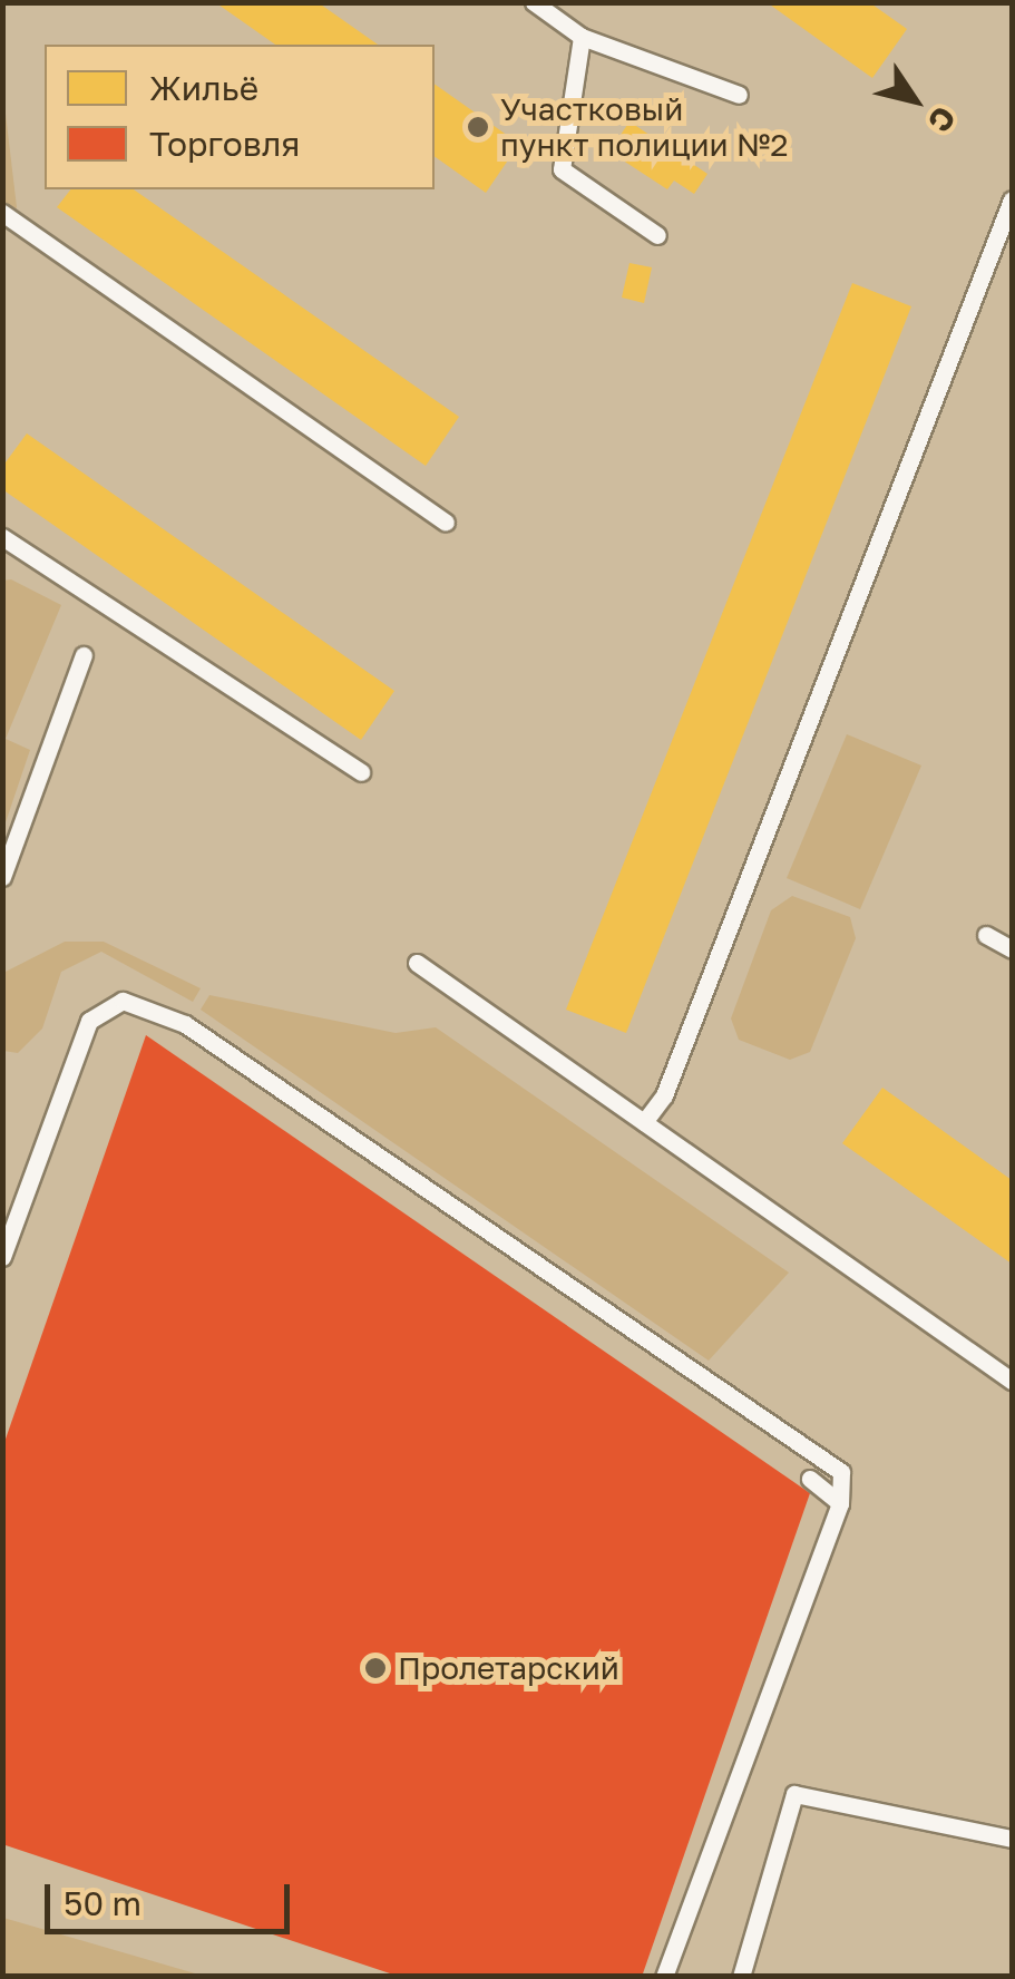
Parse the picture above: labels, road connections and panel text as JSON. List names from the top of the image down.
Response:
{
  "places": ["Участковый пункт полиции №2", "Пролетарский"],
  "legend": ["Жильё", "Торговля"],
  "scale_bar": "50 m",
  "north": "bottom right"
}
